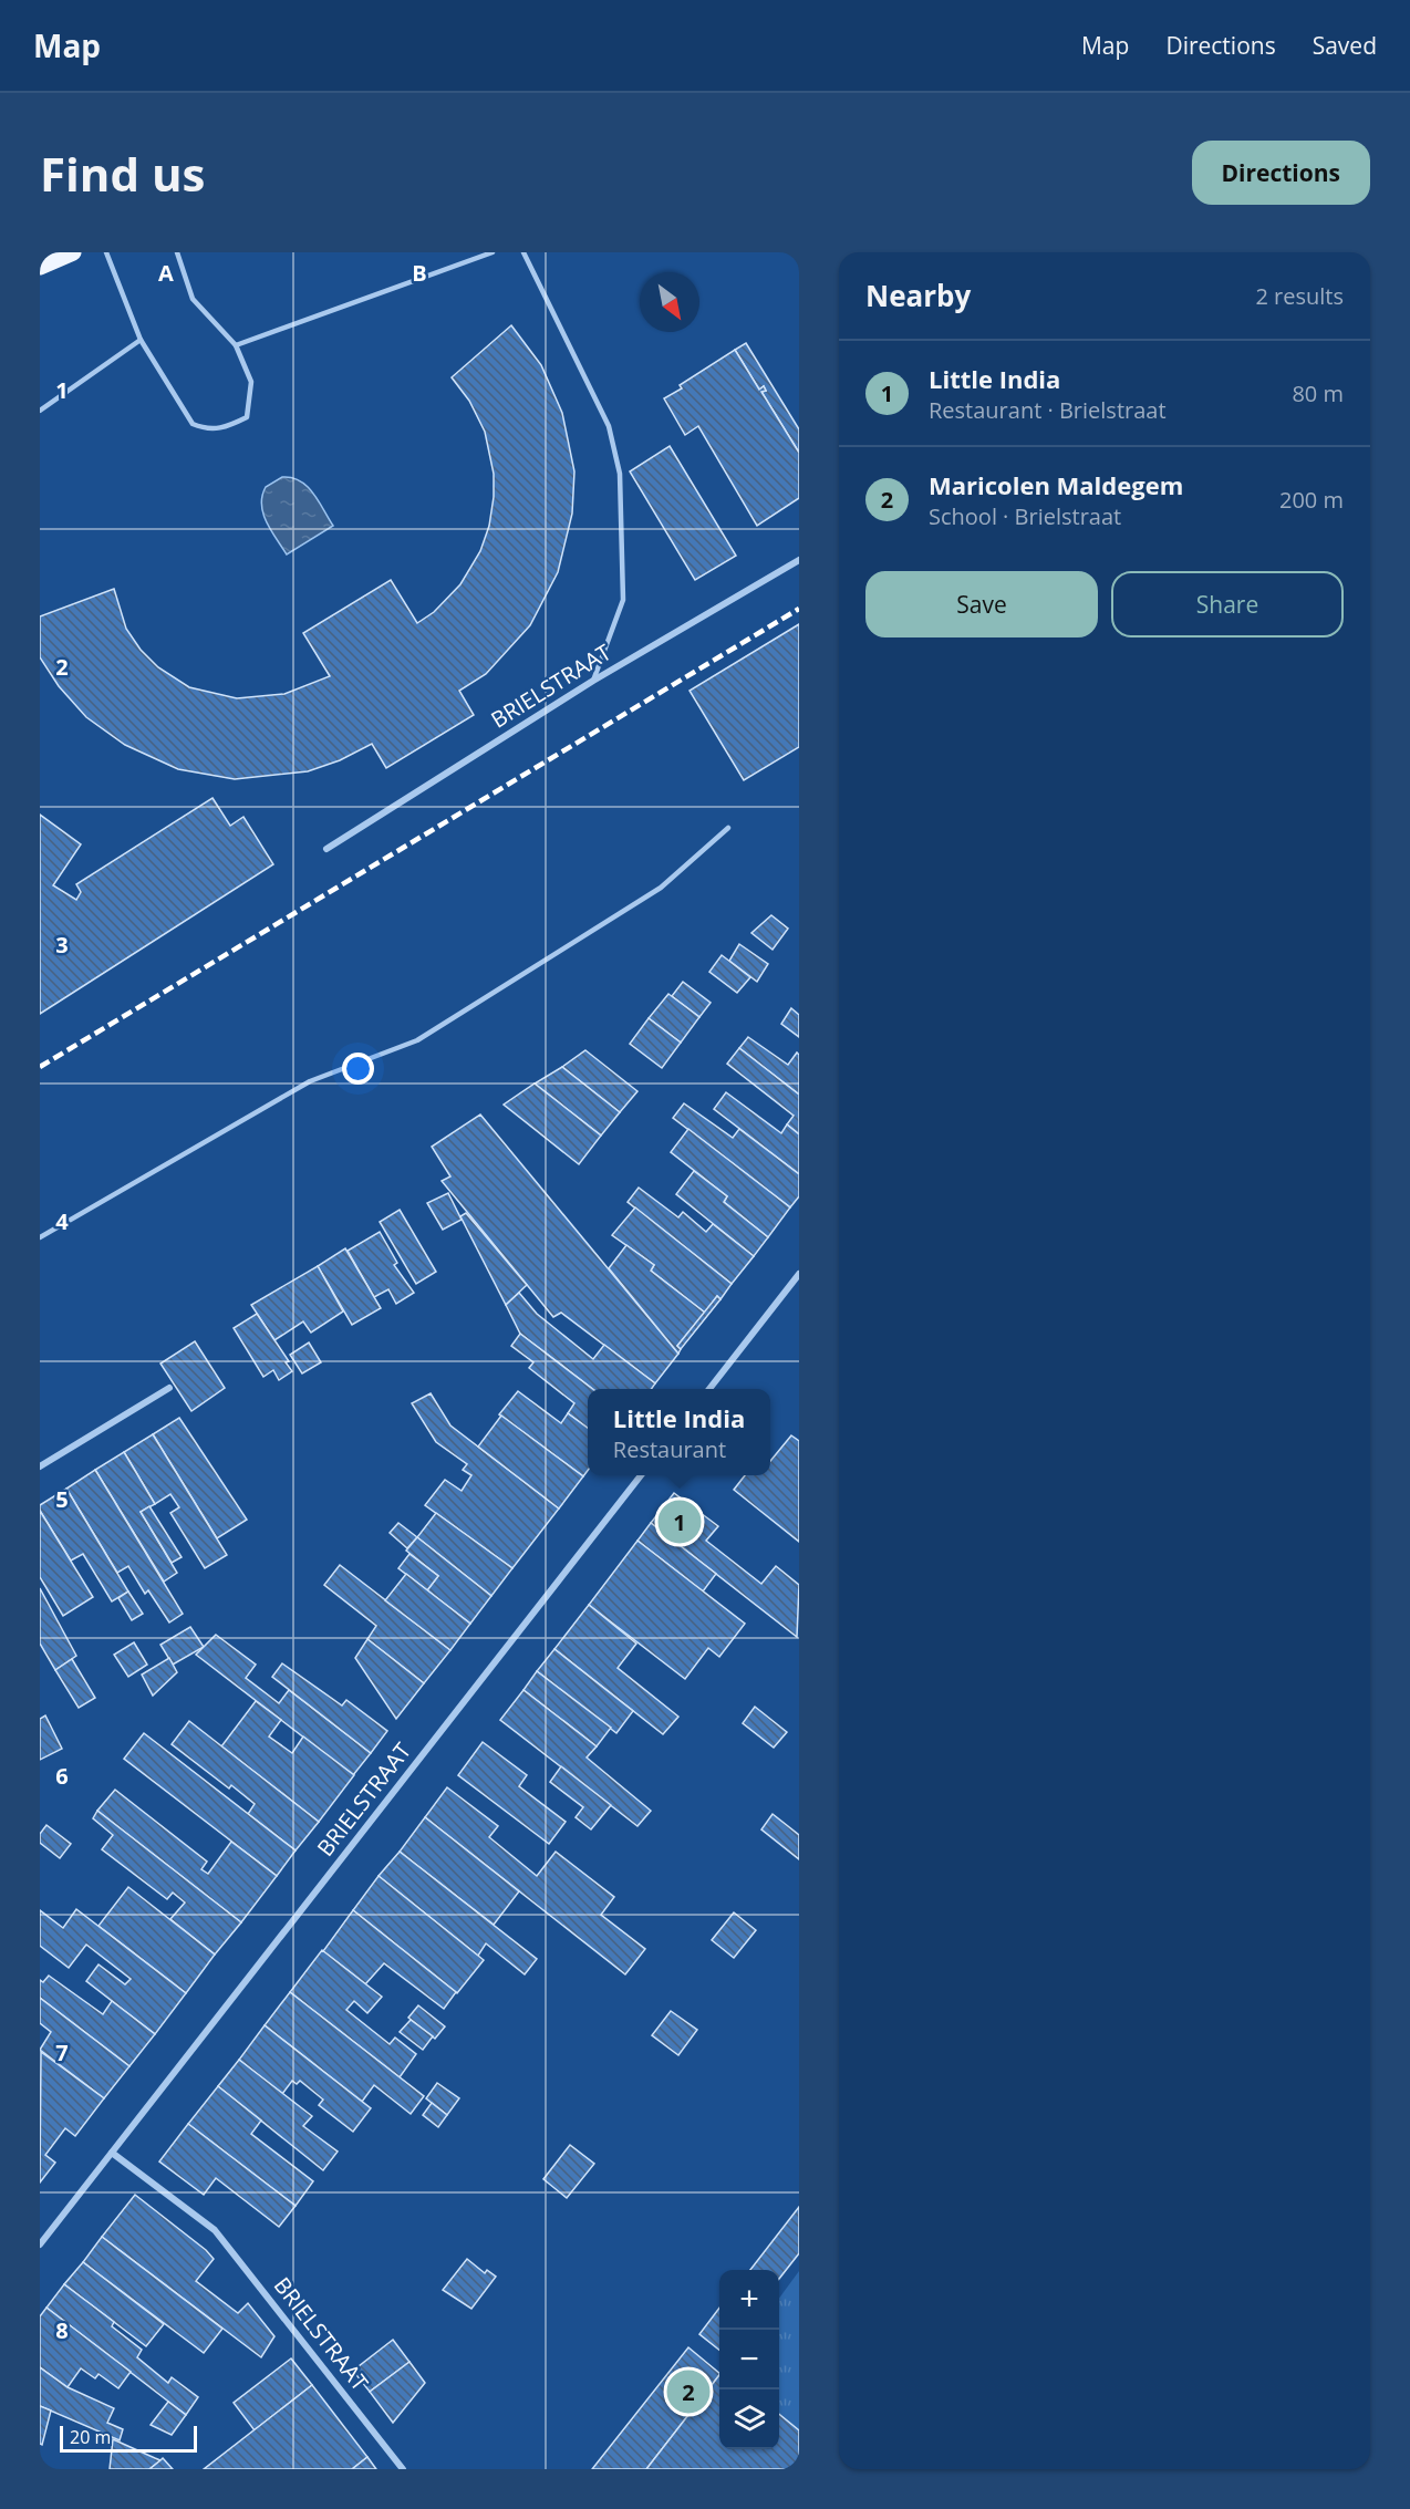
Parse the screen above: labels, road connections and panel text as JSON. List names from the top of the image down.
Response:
{
  "streets": {
    "street": ["BRIELSTRAAT"]
  },
  "scale_bar": "20 m",
  "north": "bottom right",
  "page": {
    "header": "Map",
    "nav": ["Map", "Directions", "Saved"],
    "buttons": [
      "Directions",
      ["Save", "Share"]
    ],
    "title": "Find us",
    "heading": ["Nearby", "2 results"],
    "list": [
      {
        "mark": "1",
        "name": "Little India",
        "note": "Restaurant · Brielstraat",
        "value": "80 m"
      },
      {
        "mark": "2",
        "name": "Maricolen Maldegem",
        "note": "School · Brielstraat",
        "value": "200 m"
      }
    ],
    "popup": ["Little India", "Restaurant"],
    "pins": ["1", "2"],
    "map_buttons": ["+", "−"],
    "scale": "20 m"
  },
  "grid": {
    "columns": ["A", "B"],
    "rows": [
      "1",
      "2",
      "3",
      "4",
      "5",
      "6",
      "7",
      "8"
    ]
  }
}
